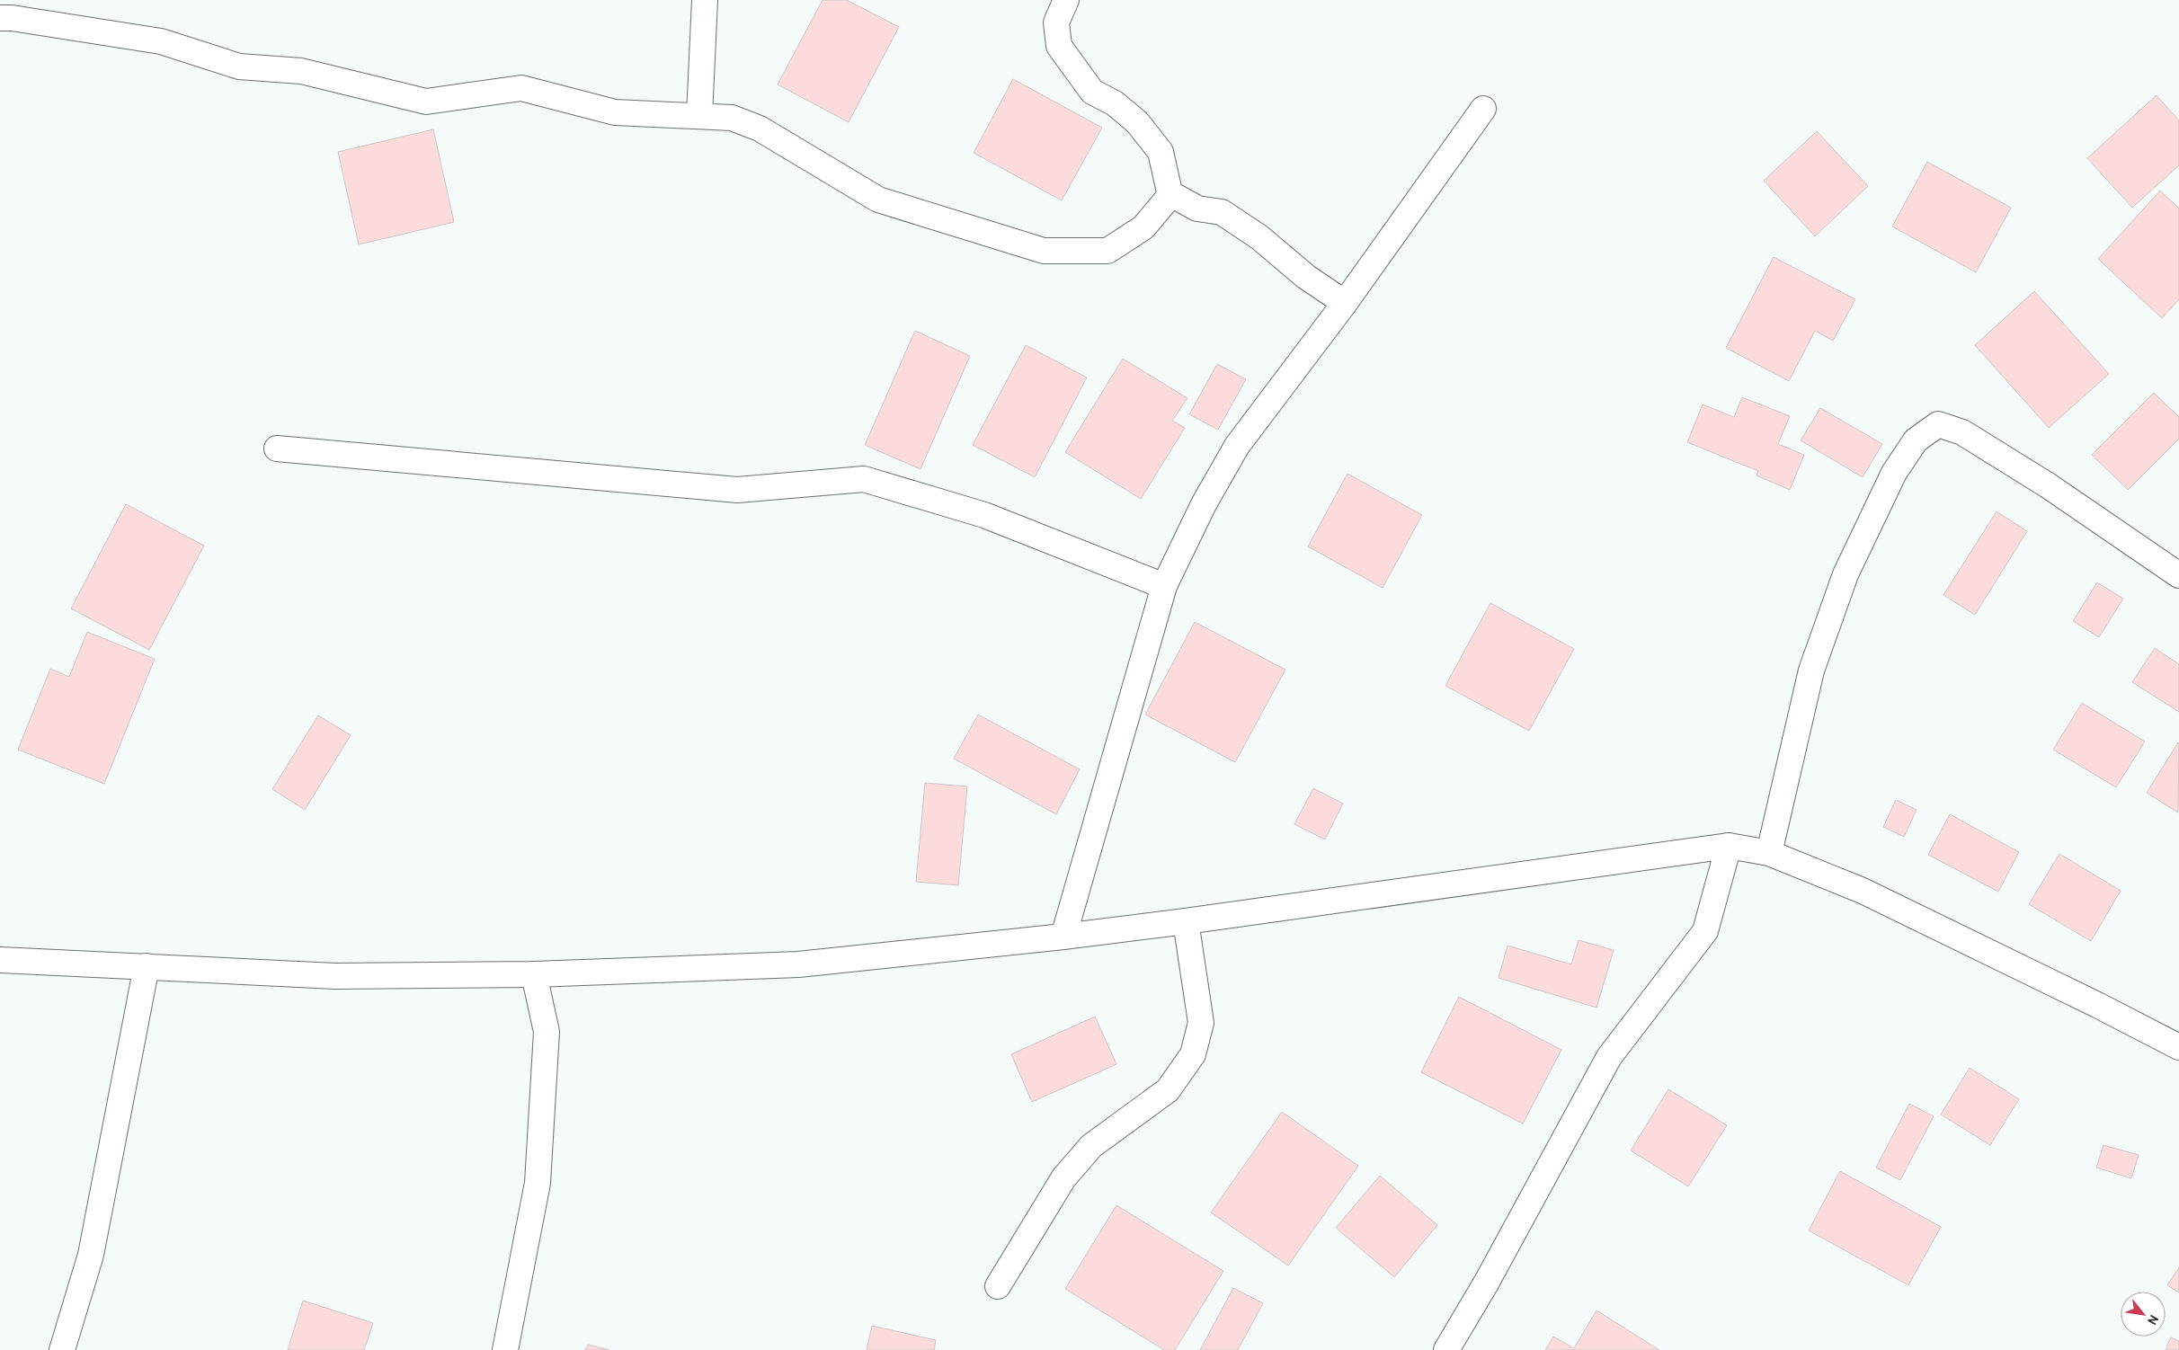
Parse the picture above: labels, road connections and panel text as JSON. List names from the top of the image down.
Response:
{
  "north": "bottom right"
}
